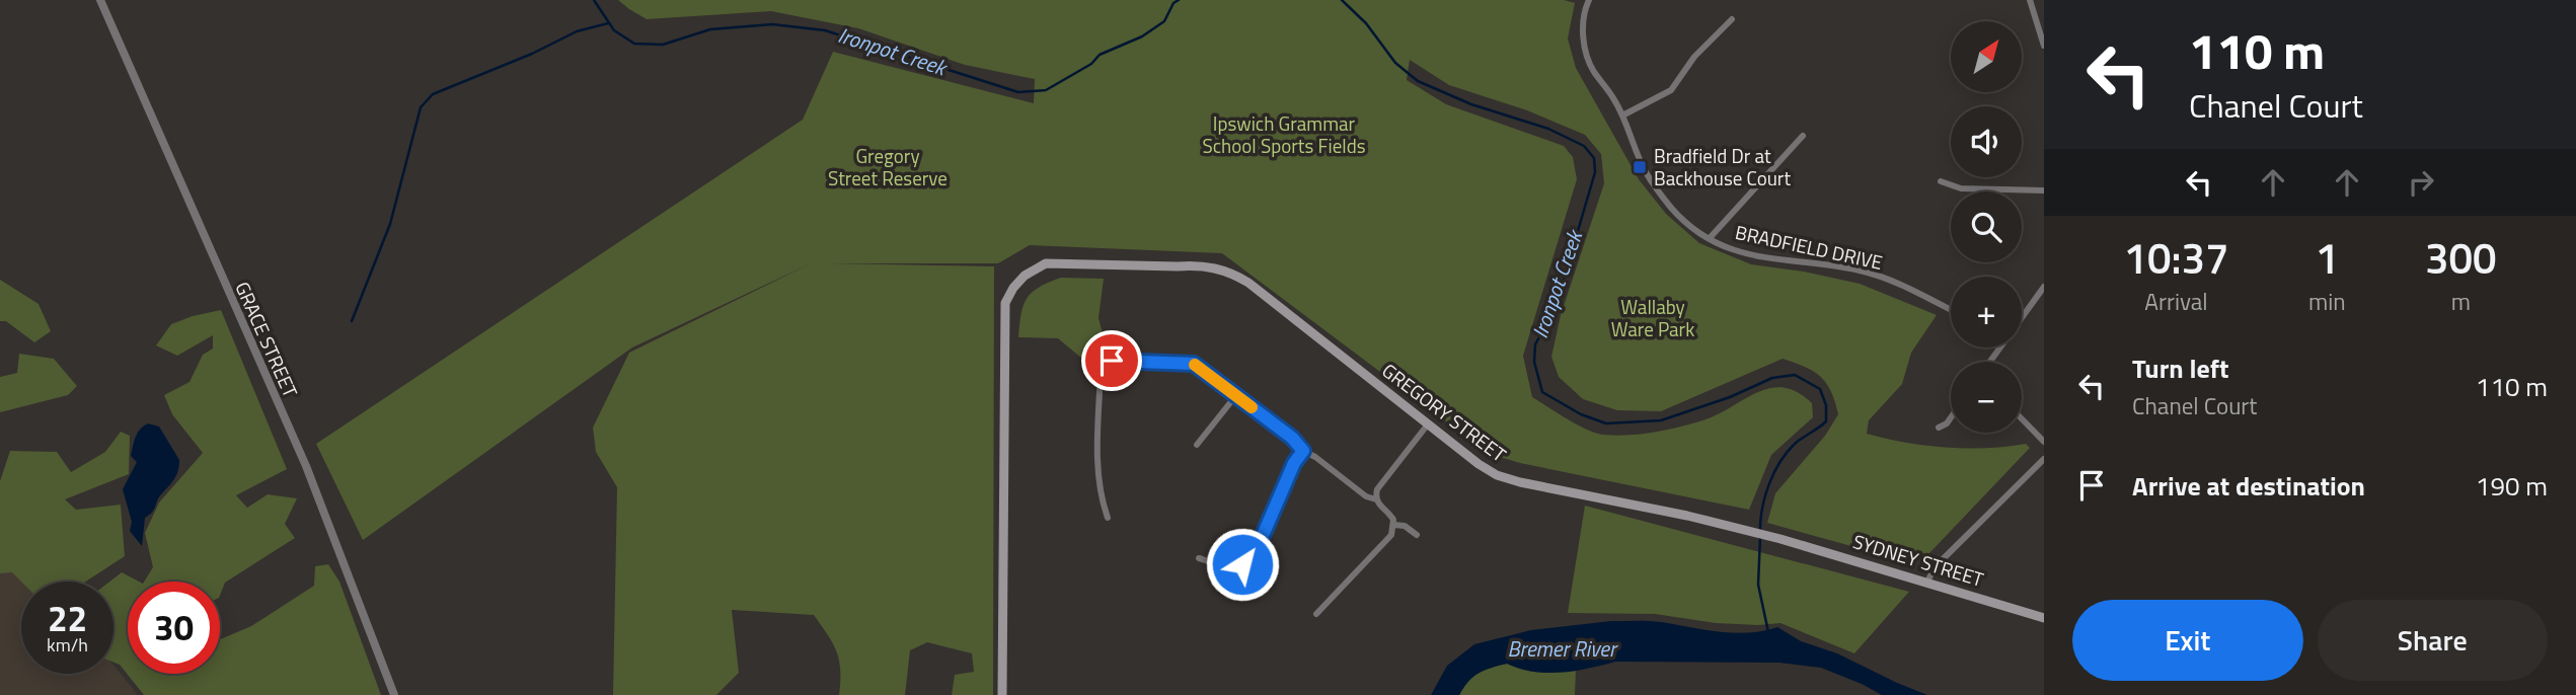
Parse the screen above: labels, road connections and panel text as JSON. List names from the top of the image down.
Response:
{
  "streets": {
    "main road": ["GREGORY STREET", "SYDNEY STREET"],
    "street": ["BRADFIELD DRIVE", "GRACE STREET"]
  },
  "crossings": [
    ["GREGORY STREET", "SYDNEY STREET"]
  ],
  "water": ["Ironpot Creek", "Bremer River"],
  "parks": ["Ipswich Grammar School Sports Fields", "Gregory Street Reserve", "Wallaby Ware Park"],
  "places": {
    "transit": ["Bradfield Dr at Backhouse Court"]
  },
  "north": "top right",
  "page": {
    "turn": ["110 m", "Chanel Court"],
    "map_buttons": ["+", "−"],
    "eta": [
      "10:37",
      "Arrival",
      "1",
      "min",
      "300",
      "m"
    ],
    "list": [
      {
        "name": "Turn left",
        "note": "Chanel Court",
        "value": "110 m"
      },
      {
        "name": "Arrive at destination",
        "value": "190 m"
      }
    ],
    "speed": "22 km/h",
    "limit": "30",
    "buttons": ["Exit", "Share"]
  }
}
